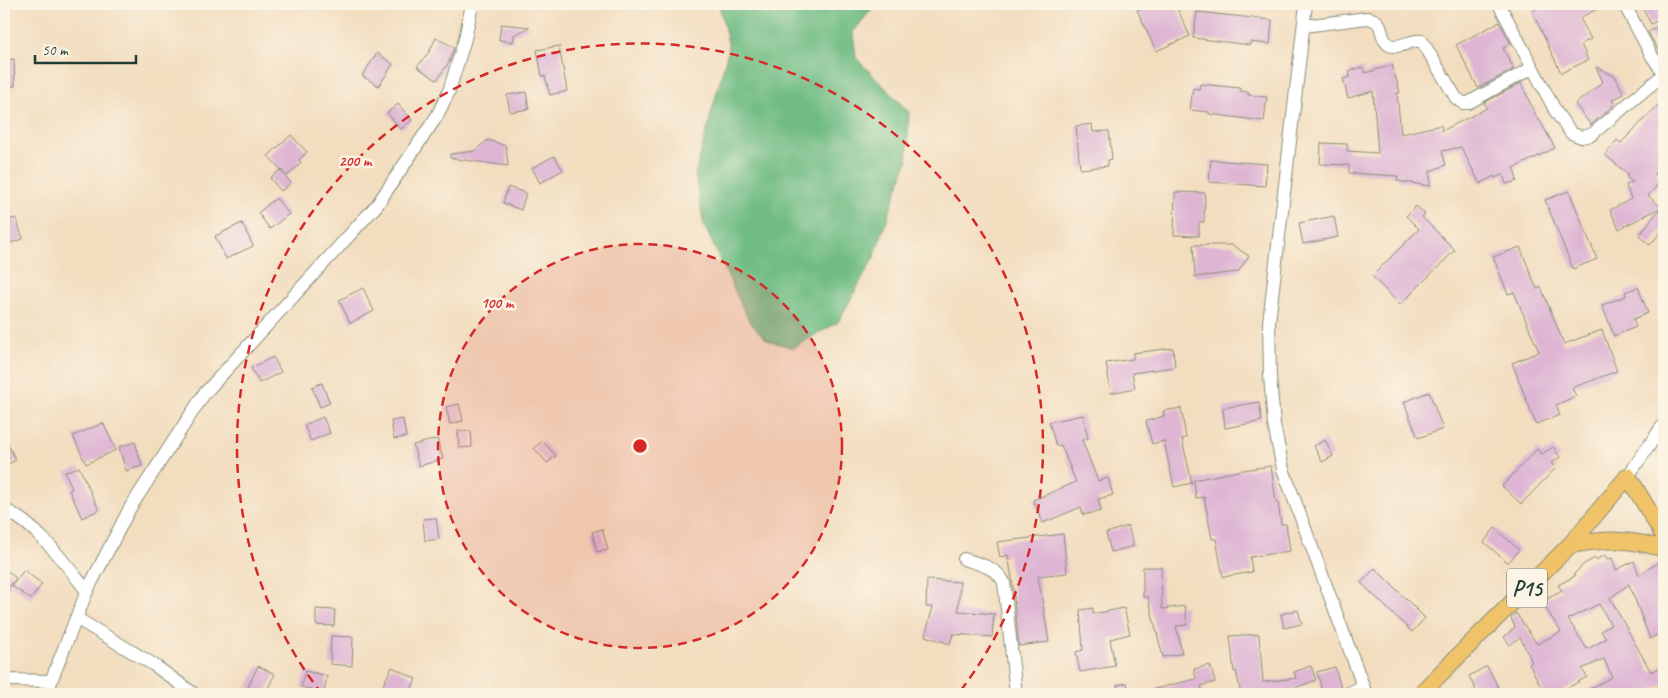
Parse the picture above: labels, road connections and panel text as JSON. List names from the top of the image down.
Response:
{
  "streets": {
    "main road": ["P15"]
  },
  "scale_bar": "50 m",
  "rings": ["200 m", "100 m"]
}
